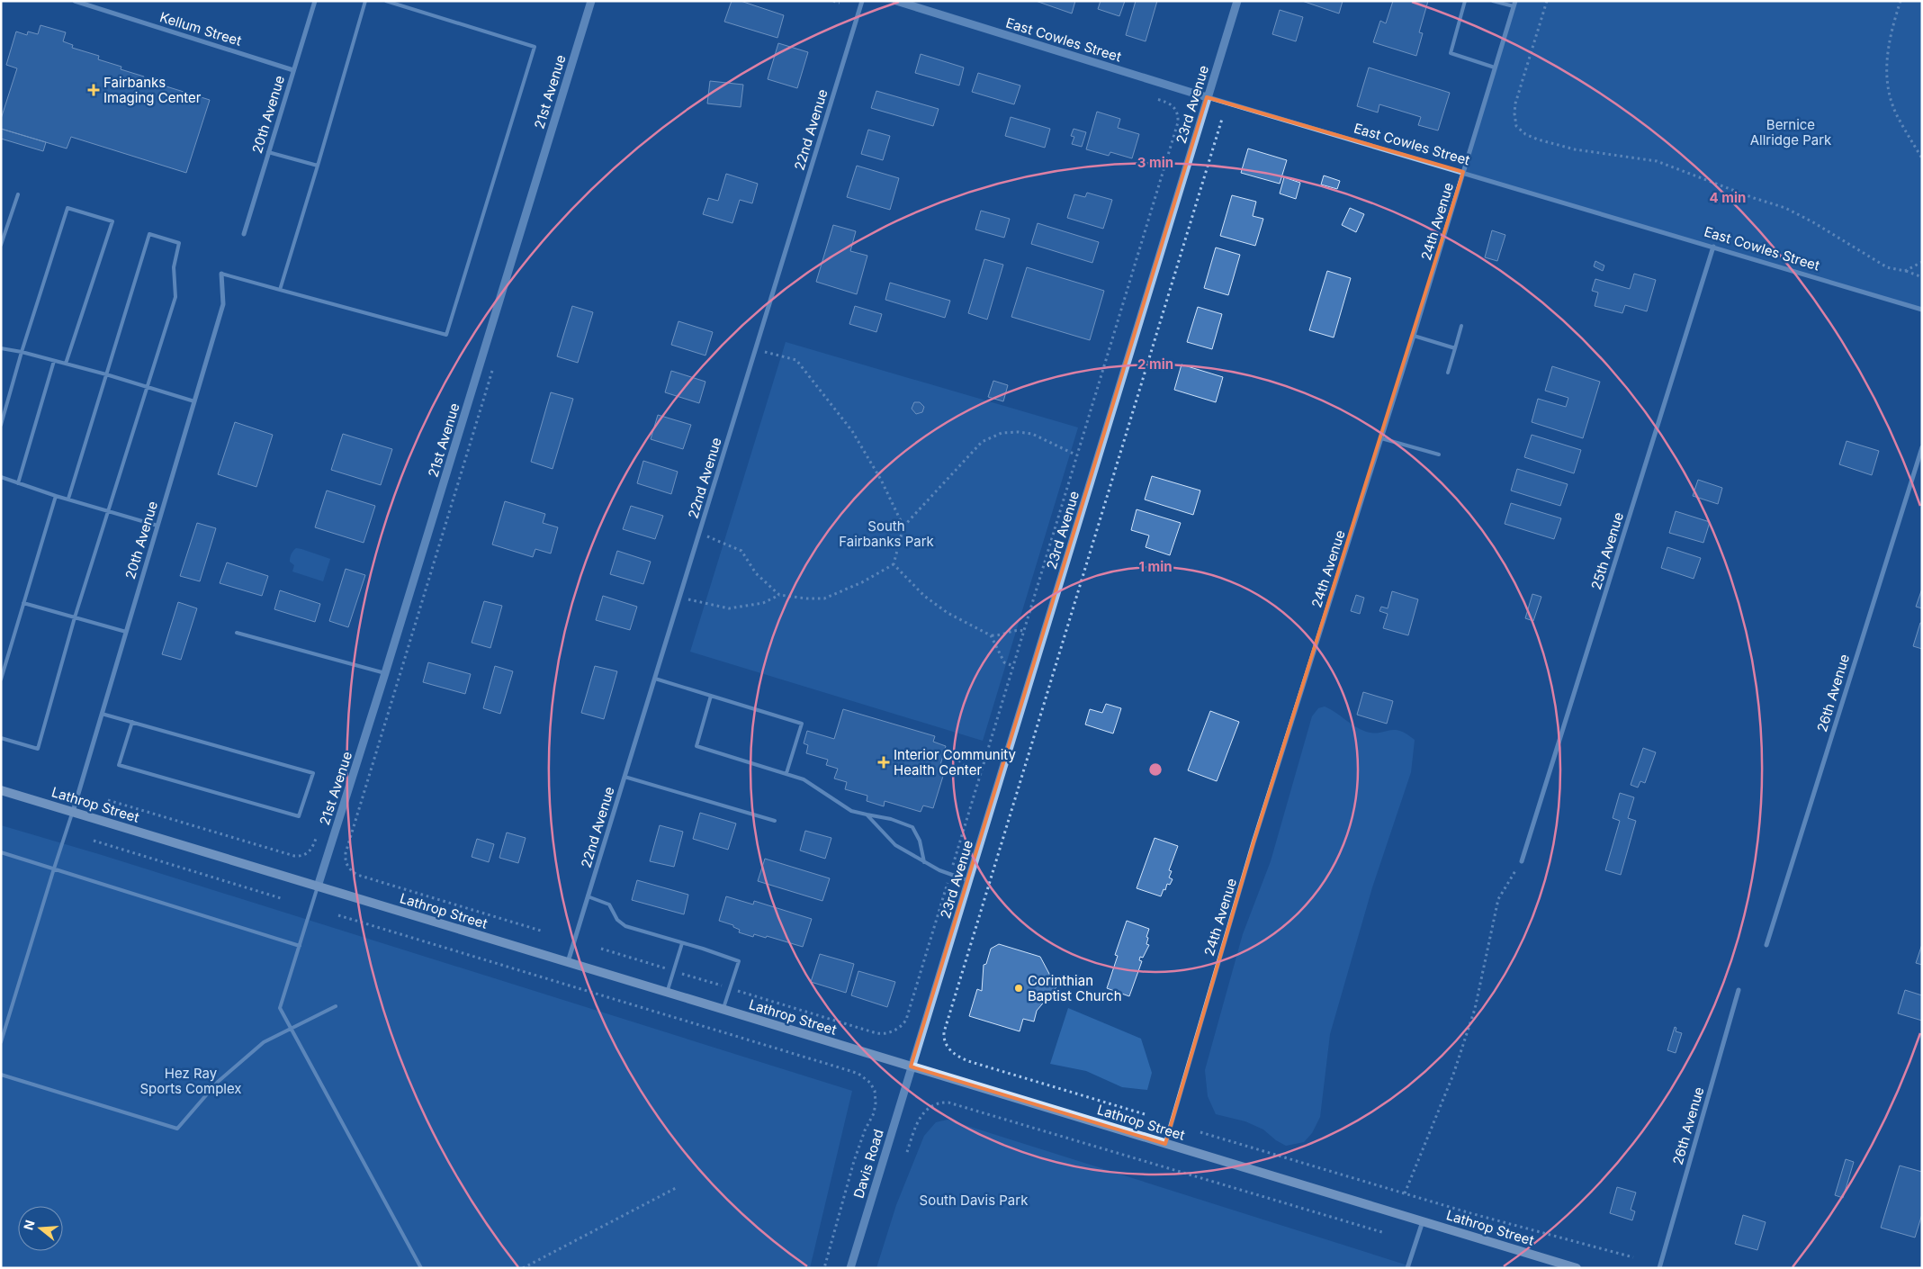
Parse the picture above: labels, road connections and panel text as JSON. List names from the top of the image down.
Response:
{
  "streets": {
    "main road": ["Lathrop Street"],
    "street": [
      "Kellum Street",
      "East Cowles Street",
      "21st Avenue",
      "23rd Avenue",
      "20th Avenue",
      "22nd Avenue",
      "24th Avenue",
      "25th Avenue",
      "26th Avenue",
      "Davis Road"
    ]
  },
  "crossings": [
    ["Kellum Street", "20th Avenue"],
    ["East Cowles Street", "23rd Avenue"],
    ["East Cowles Street", "24th Avenue"],
    ["East Cowles Street", "25th Avenue"],
    ["21st Avenue", "Lathrop Street"],
    ["23rd Avenue", "Lathrop Street"],
    ["23rd Avenue", "Davis Road"],
    ["20th Avenue", "Lathrop Street"],
    ["22nd Avenue", "Lathrop Street"],
    ["24th Avenue", "Lathrop Street"],
    ["Lathrop Street", "Davis Road"]
  ],
  "parks": [
    "Bernice Allridge Park",
    "South Fairbanks Park",
    "Hez Ray Sports Complex",
    "South Davis Park"
  ],
  "places": {
    "health": ["Fairbanks Imaging Center", "Interior Community Health Center"],
    "other": ["Corinthian Baptist Church"]
  },
  "north": "left",
  "rings": [
    "3 min",
    "4 min",
    "2 min",
    "1 min"
  ]
}
